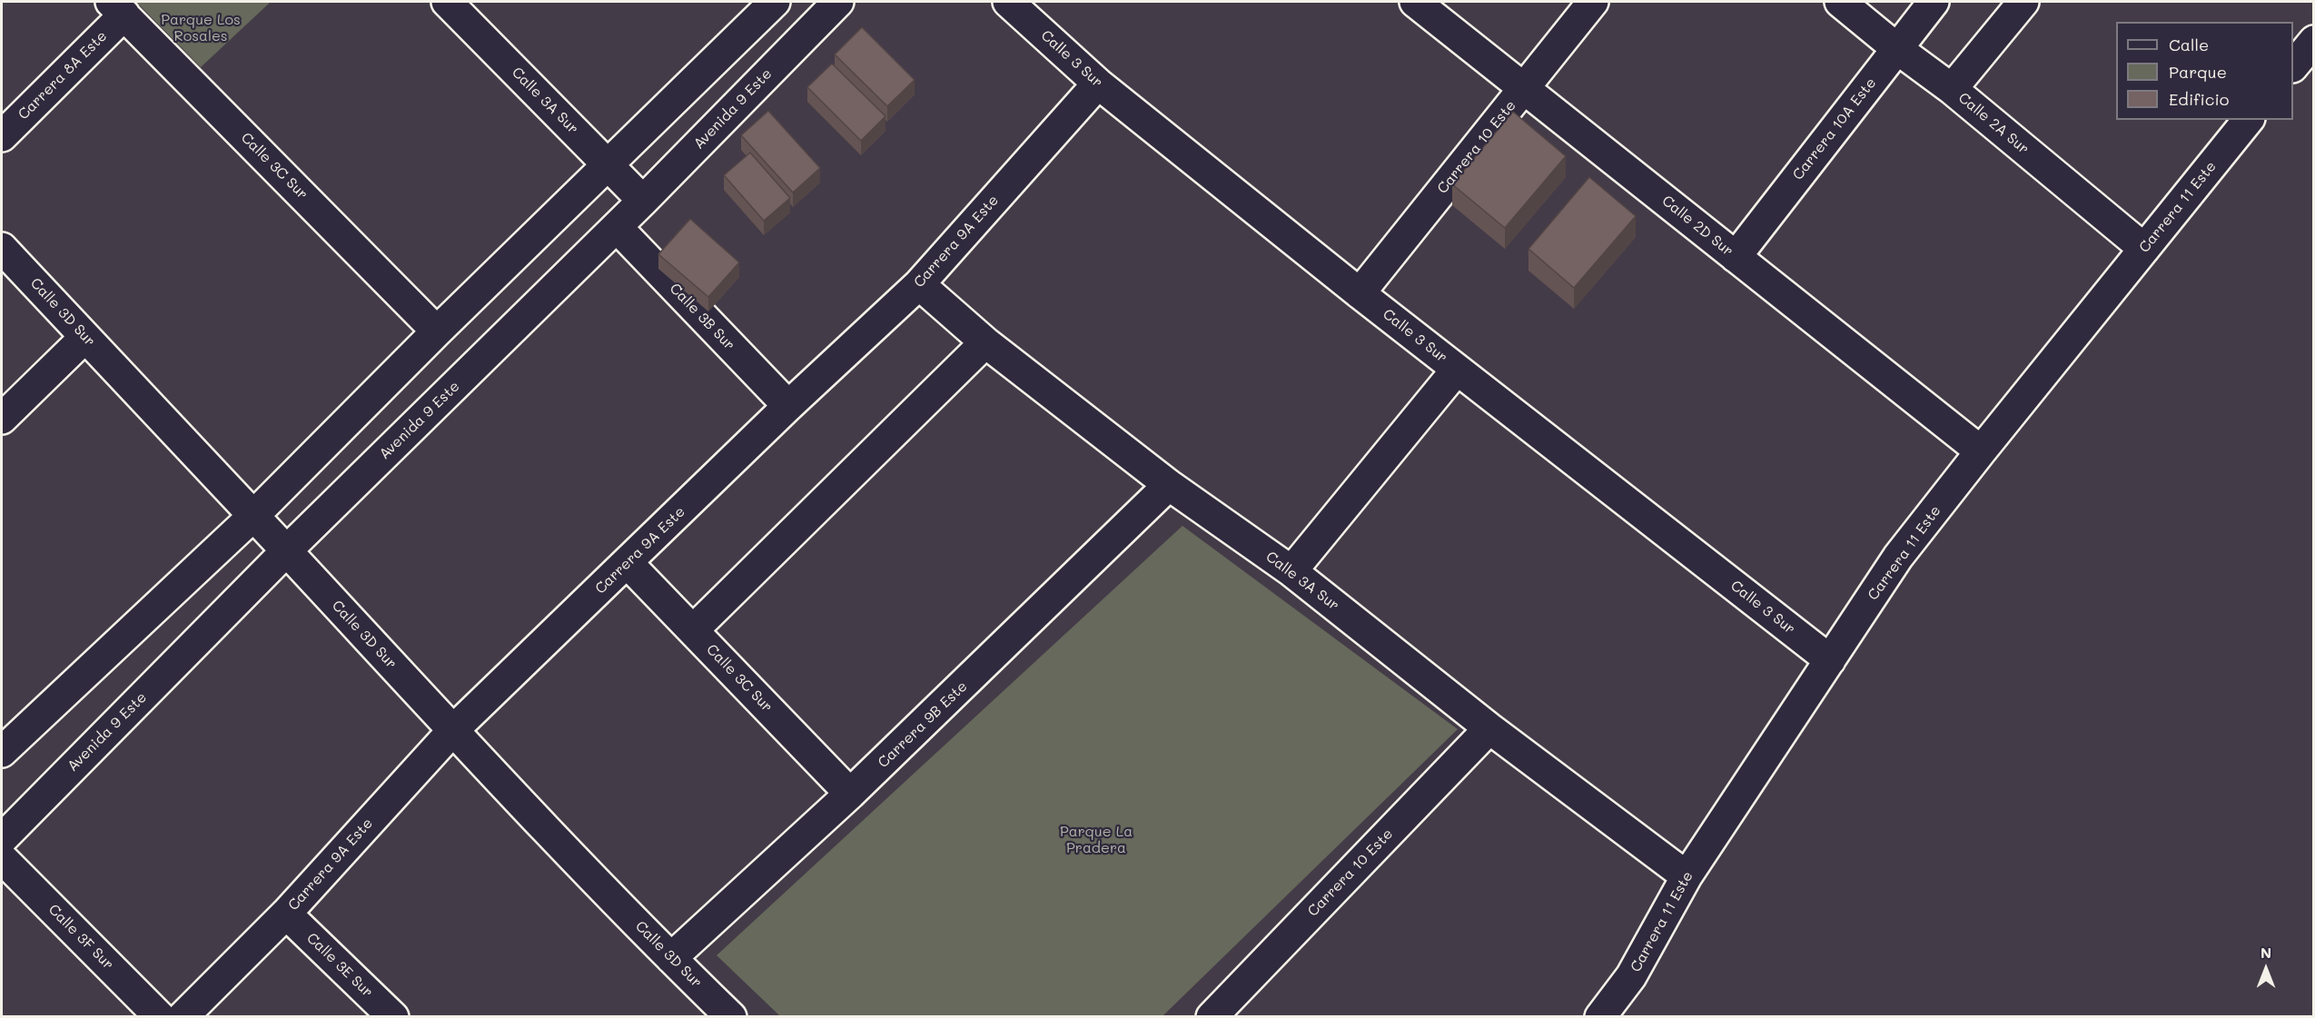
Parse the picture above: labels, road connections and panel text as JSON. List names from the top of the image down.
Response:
{
  "streets": {
    "street": [
      "Calle 3 Sur",
      "Carrera 8A Este",
      "Calle 3A Sur",
      "Avenida 9 Este",
      "Calle 2A Sur",
      "Carrera 10A Este",
      "Carrera 10 Este",
      "Calle 3C Sur",
      "Carrera 11 Este",
      "Calle 2D Sur",
      "Carrera 9A Este",
      "Calle 3D Sur",
      "Calle 3B Sur",
      "Carrera 9B Este",
      "Calle 3F Sur",
      "Calle 3E Sur"
    ]
  },
  "crossings": [
    ["Calle 3 Sur", "Carrera 10 Este"],
    ["Calle 3 Sur", "Carrera 11 Este"],
    ["Calle 3 Sur", "Carrera 9A Este"],
    ["Carrera 8A Este", "Calle 3C Sur"],
    ["Calle 3A Sur", "Avenida 9 Este"],
    ["Calle 3A Sur", "Carrera 10 Este"],
    ["Calle 3A Sur", "Carrera 11 Este"],
    ["Calle 3A Sur", "Carrera 9A Este"],
    ["Calle 3A Sur", "Carrera 9B Este"],
    ["Avenida 9 Este", "Calle 3D Sur"],
    ["Avenida 9 Este", "Calle 3B Sur"],
    ["Calle 2A Sur", "Carrera 10A Este"],
    ["Calle 2A Sur", "Carrera 11 Este"],
    ["Carrera 10A Este", "Calle 2D Sur"],
    ["Carrera 10 Este", "Calle 2D Sur"],
    ["Calle 3C Sur", "Carrera 9A Este"],
    ["Calle 3C Sur", "Carrera 9B Este"],
    ["Carrera 11 Este", "Calle 2D Sur"],
    ["Carrera 9A Este", "Calle 3D Sur"],
    ["Carrera 9A Este", "Calle 3B Sur"],
    ["Carrera 9A Este", "Calle 3E Sur"],
    ["Calle 3D Sur", "Carrera 9B Este"]
  ],
  "parks": ["Parque Los Rosales", "Parque La Pradera"],
  "legend": ["Calle", "Parque", "Edificio"],
  "north": "top"
}
